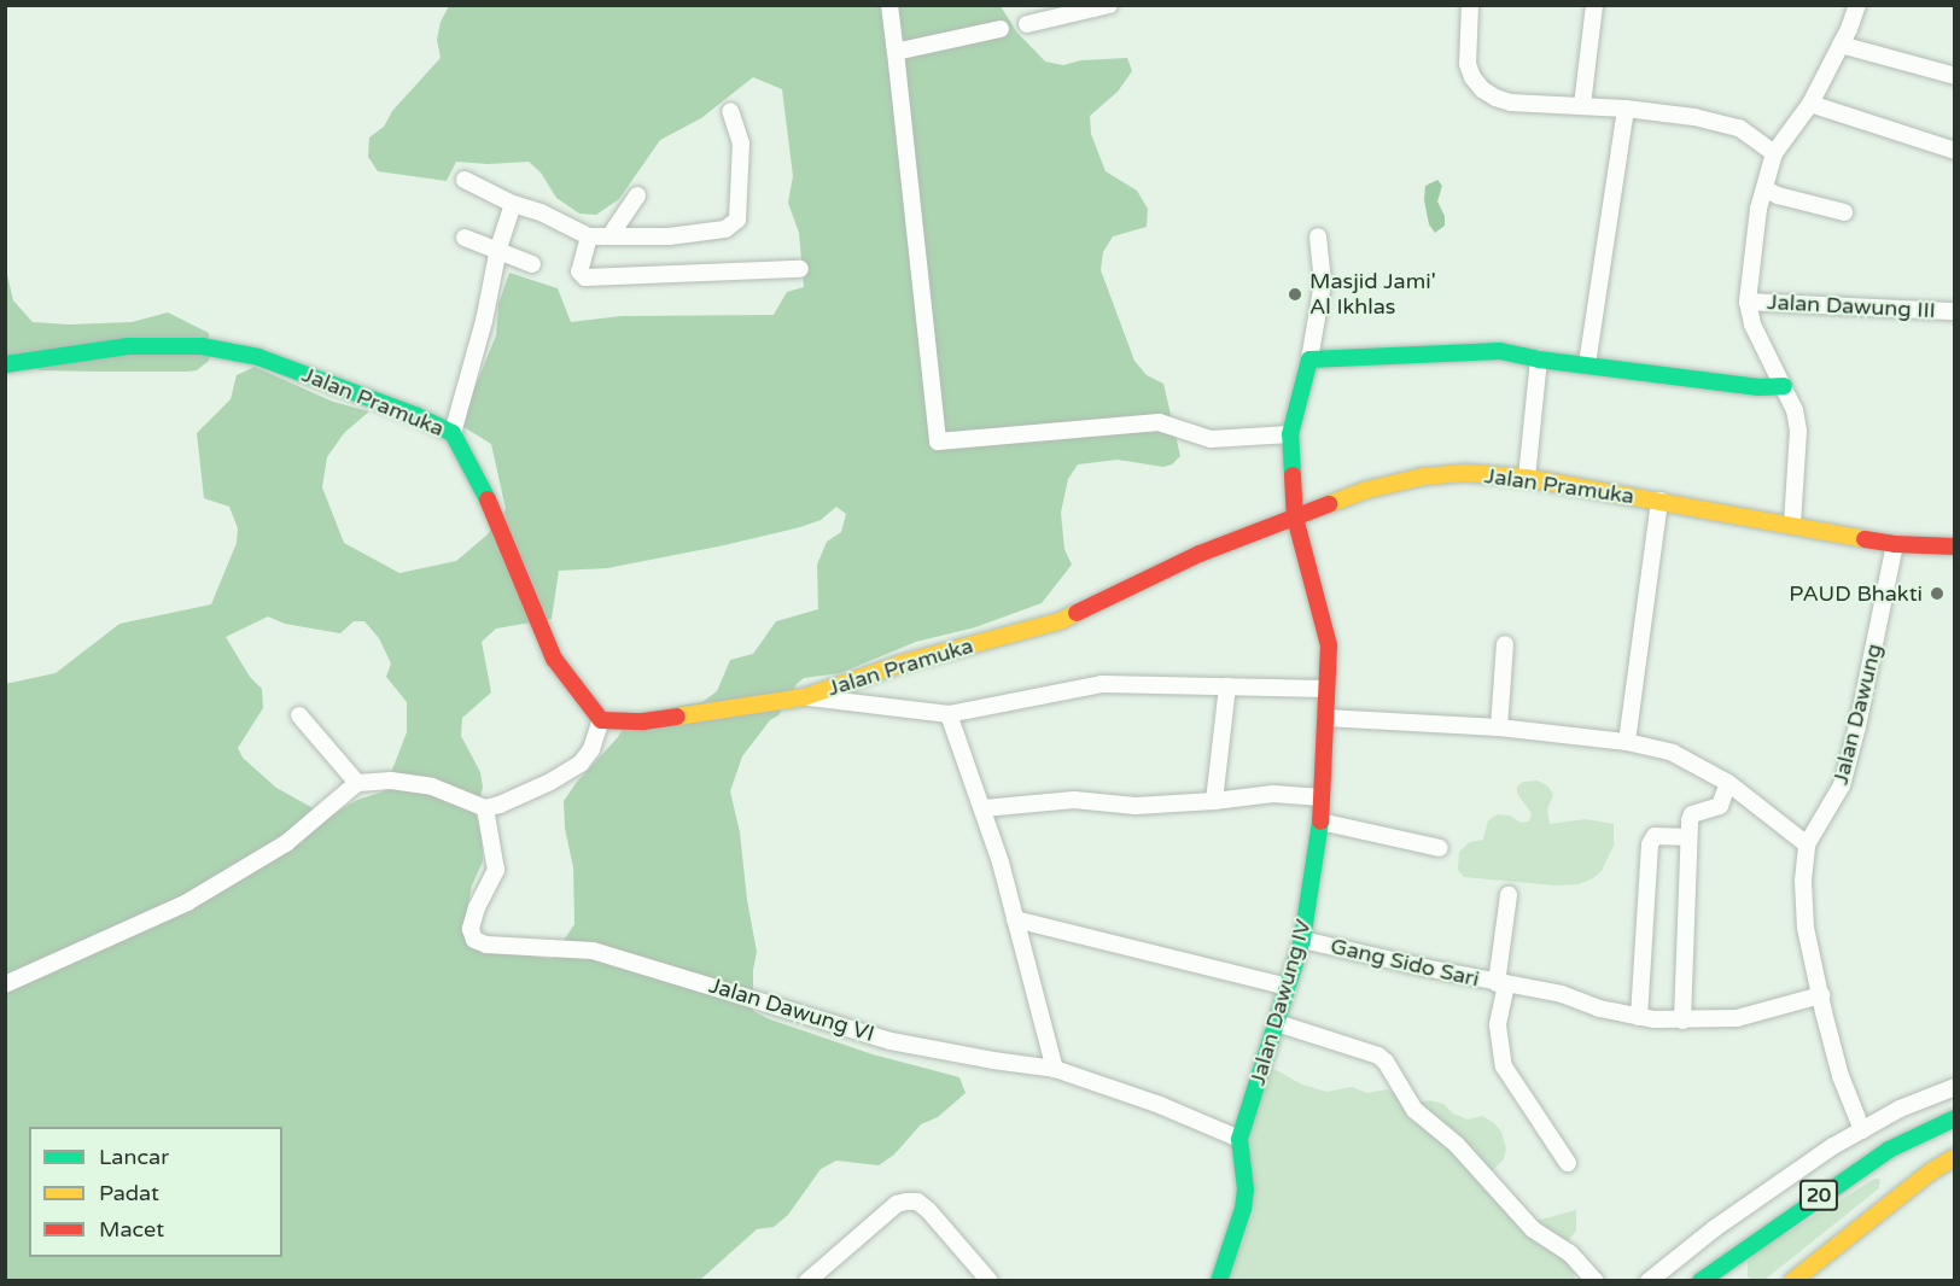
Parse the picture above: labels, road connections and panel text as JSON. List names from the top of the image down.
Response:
{
  "streets": {
    "main road": ["Jalan Pramuka", "Jalan Dawung IV", "20"],
    "street": [
      "Jalan Dawung III",
      "Jalan Dawung",
      "Gang Sido Sari",
      "Jalan Dawung VI"
    ]
  },
  "crossings": [
    ["Jalan Dawung III", "Jalan Pramuka"],
    ["Jalan Pramuka", "Jalan Dawung"],
    ["Jalan Pramuka", "Jalan Dawung IV"],
    ["Jalan Dawung", "Gang Sido Sari"],
    ["Gang Sido Sari", "Jalan Dawung IV"],
    ["Jalan Dawung IV", "Jalan Dawung VI"]
  ],
  "places": ["Masjid Jami' Al Ikhlas", "PAUD Bhakti"],
  "legend": ["Lancar", "Padat", "Macet"]
}
